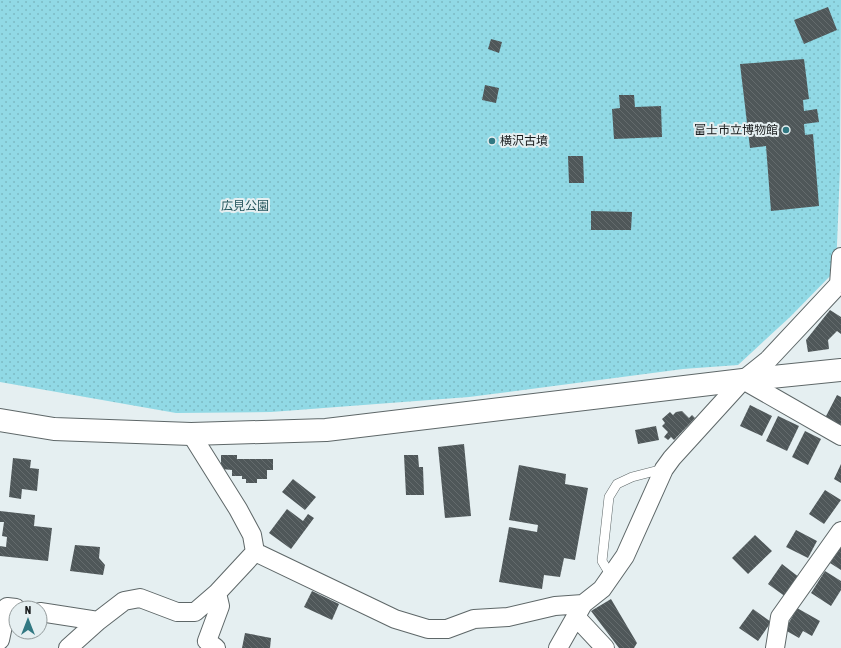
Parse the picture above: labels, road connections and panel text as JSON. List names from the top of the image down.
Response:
{
  "parks": ["広見公園"],
  "places": ["富士市立博物館", "横沢古墳"],
  "north": "top"
}
